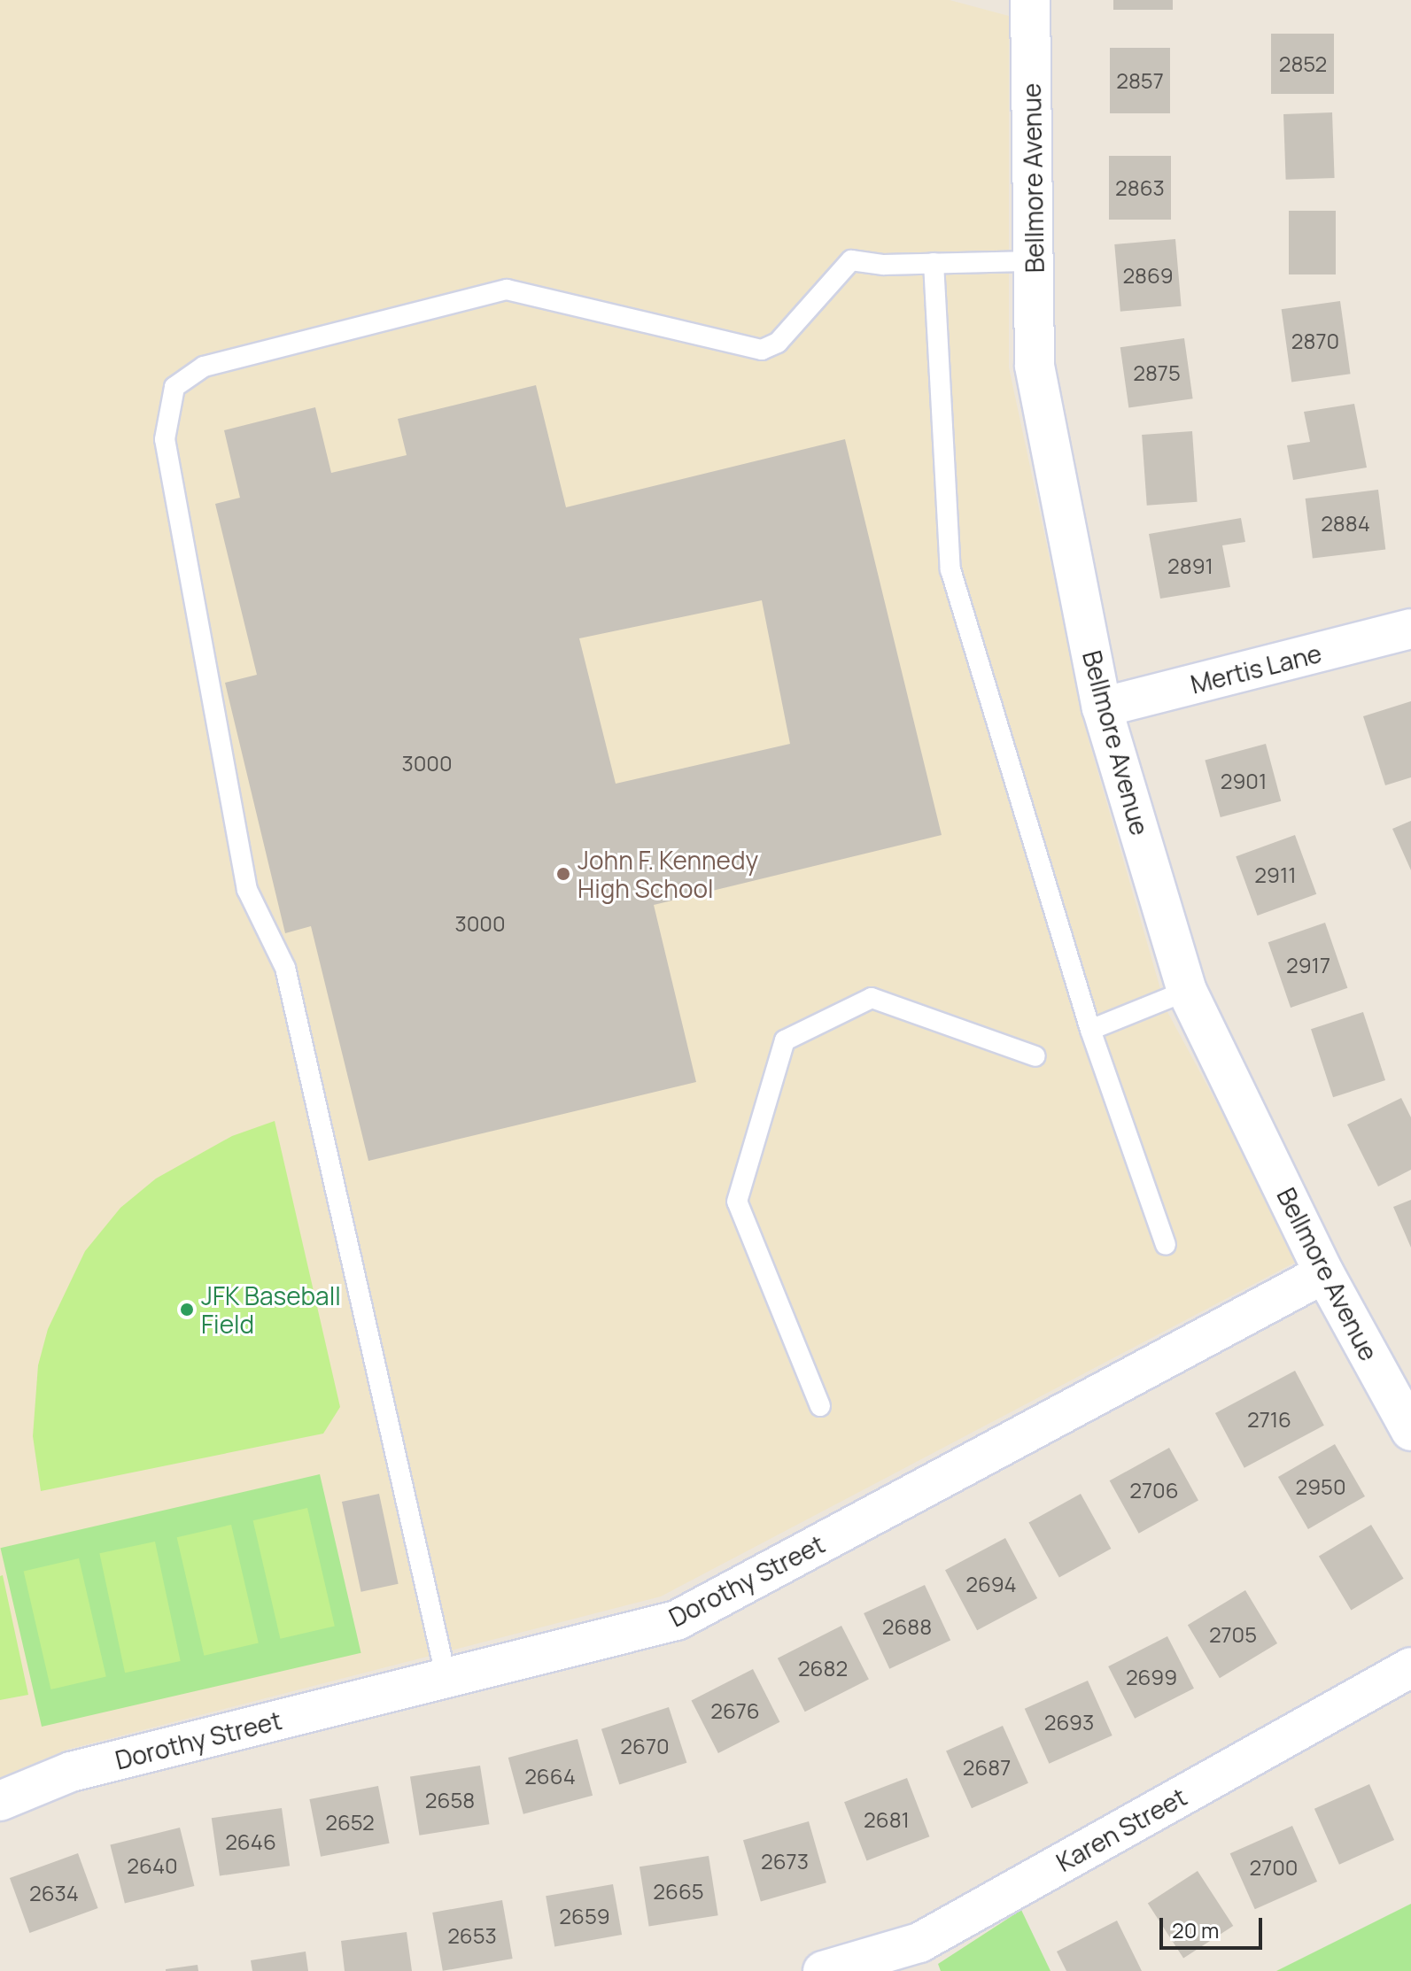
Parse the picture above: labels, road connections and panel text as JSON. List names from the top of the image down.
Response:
{
  "streets": {
    "street": [
      "Bellmore Avenue",
      "Mertis Lane",
      "Dorothy Street",
      "Karen Street"
    ]
  },
  "crossings": [
    ["Bellmore Avenue", "Mertis Lane"],
    ["Bellmore Avenue", "Dorothy Street"]
  ],
  "places": ["John F. Kennedy High School", "JFK Baseball Field"],
  "house_numbers": [
    "2852",
    "2857",
    "2863",
    "2869",
    "2870",
    "2875",
    "2884",
    "2891",
    "3000",
    "2901",
    "2911",
    "3000",
    "2917",
    "2716",
    "2950",
    "2706",
    "2694",
    "2688",
    "2705",
    "2682",
    "2699",
    "2676",
    "2693",
    "2670",
    "2687",
    "2664",
    "2658",
    "2681",
    "2652",
    "2646",
    "2673",
    "2640",
    "2700",
    "2665",
    "2634",
    "2659",
    "2653"
  ],
  "scale_bar": "20 m"
}
